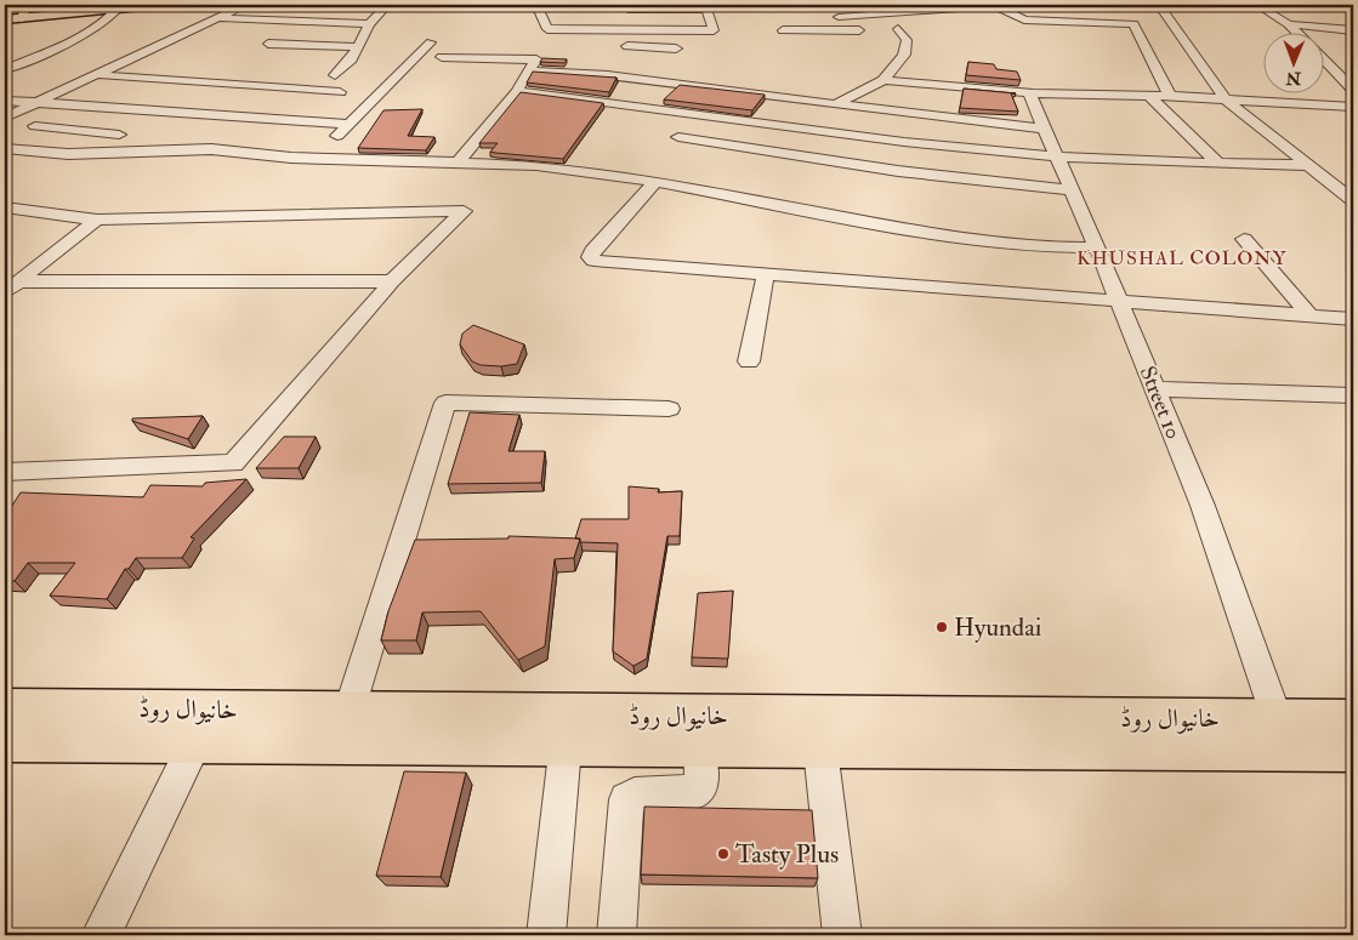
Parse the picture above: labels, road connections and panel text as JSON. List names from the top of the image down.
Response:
{
  "streets": {
    "main road": ["خانیوال روڈ"],
    "street": ["Street 10"]
  },
  "crossings": [
    ["Street 10", "خانیوال روڈ"]
  ],
  "districts": ["KHUSHAL COLONY"],
  "places": ["Hyundai", "Tasty Plus"],
  "north": "bottom"
}
